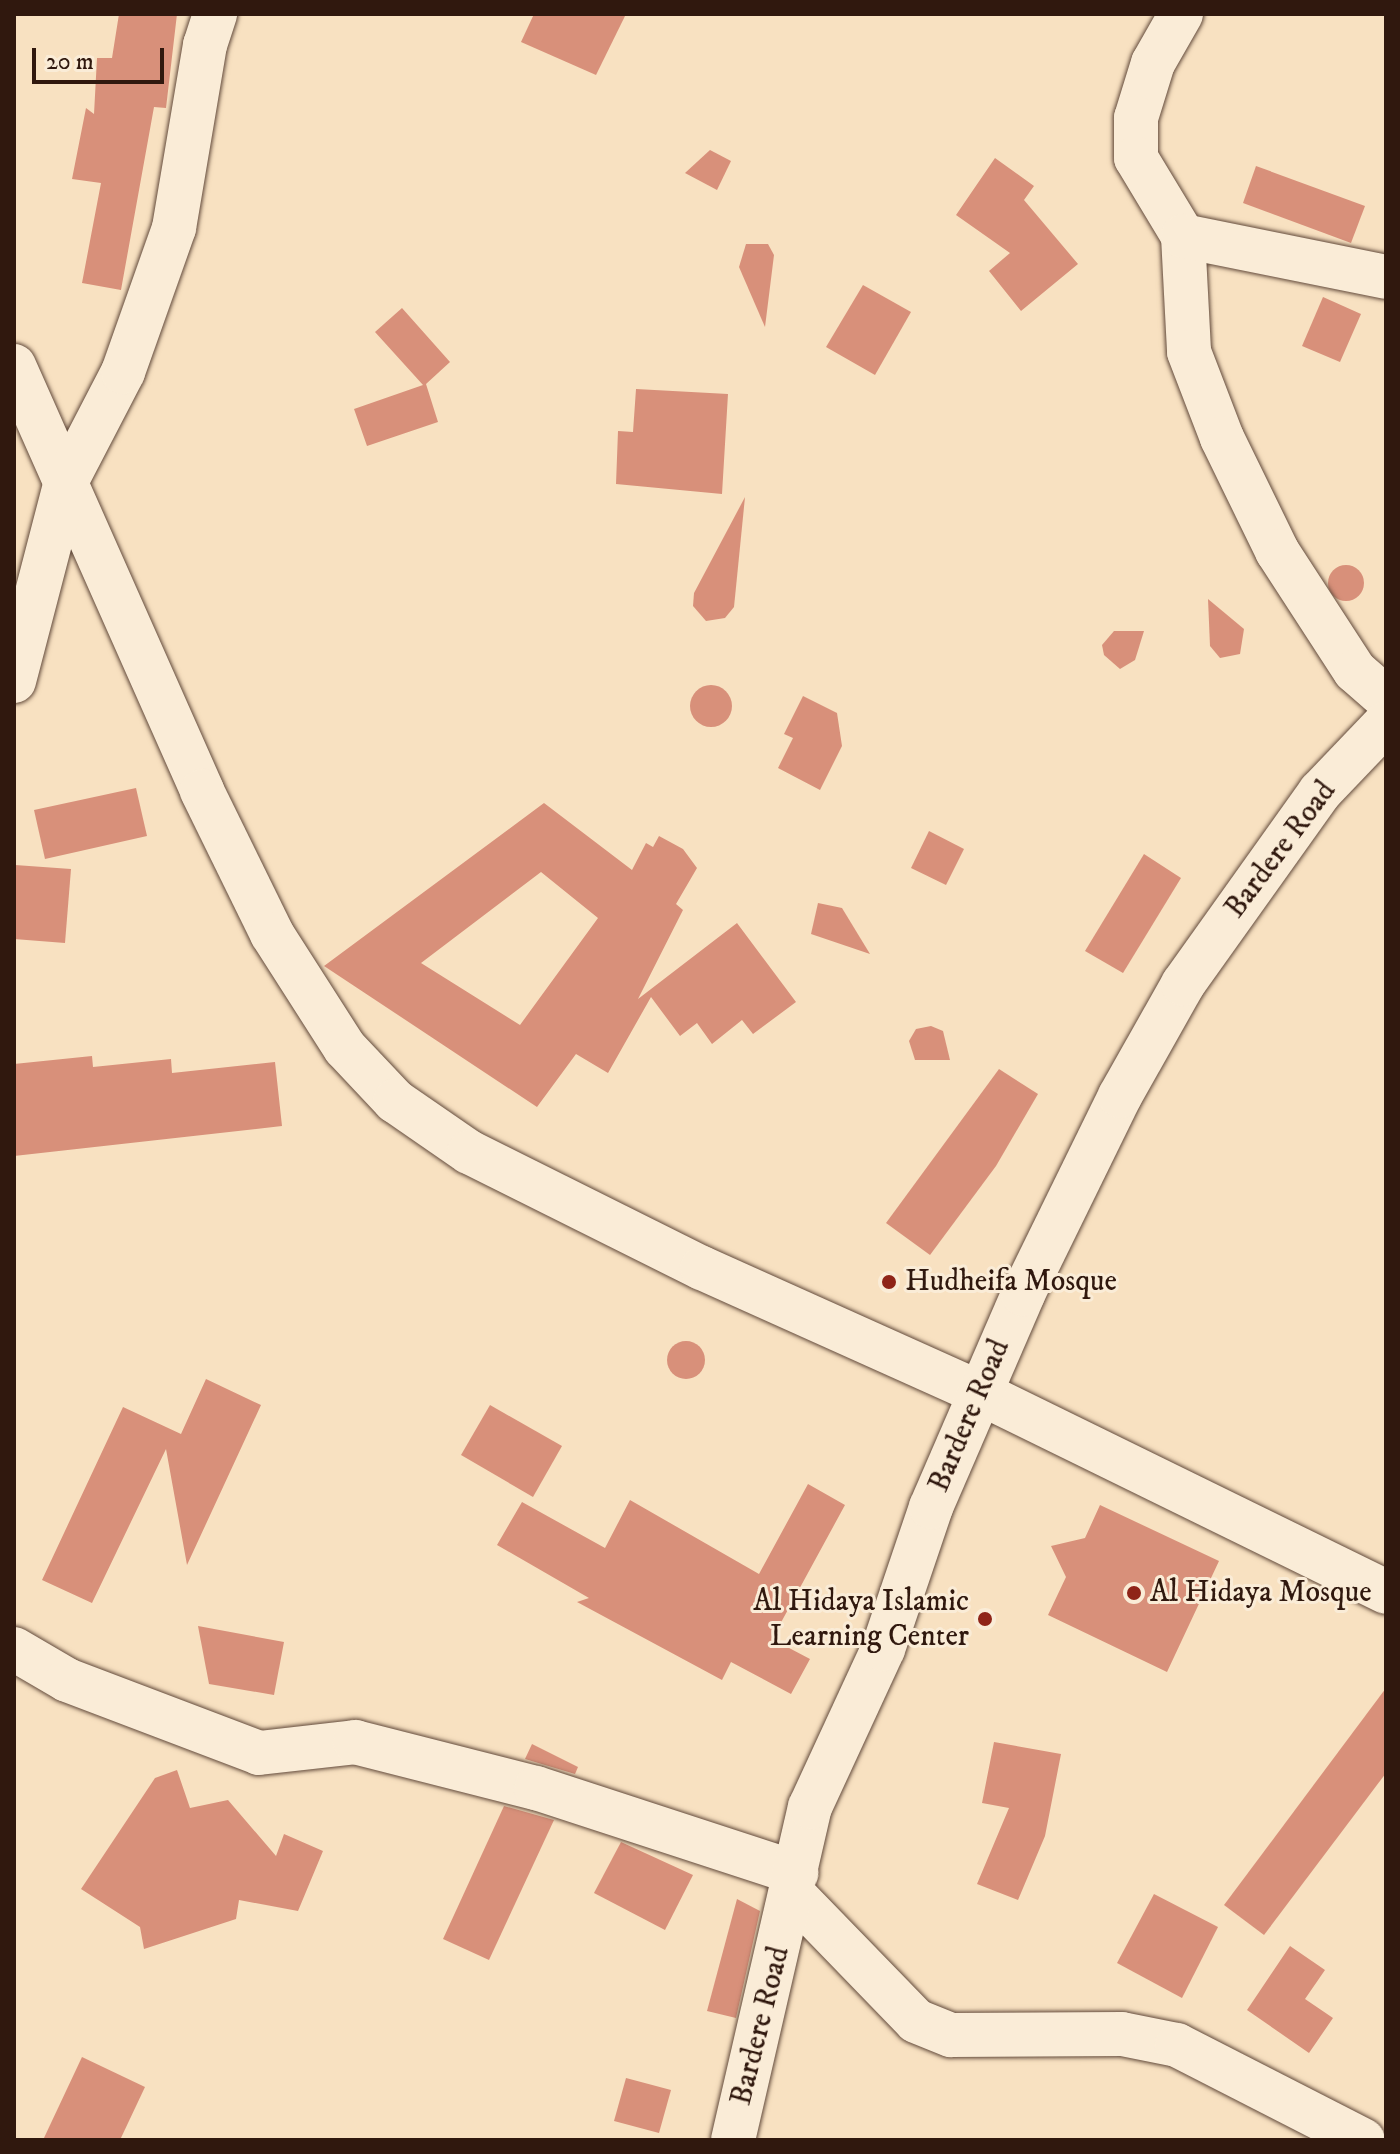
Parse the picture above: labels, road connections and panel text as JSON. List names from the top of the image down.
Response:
{
  "streets": {
    "street": ["Bardere Road"]
  },
  "places": ["Hudheifa Mosque", "Al Hidaya Mosque", "Al Hidaya Islamic Learning Center"],
  "scale_bar": "20 m"
}
